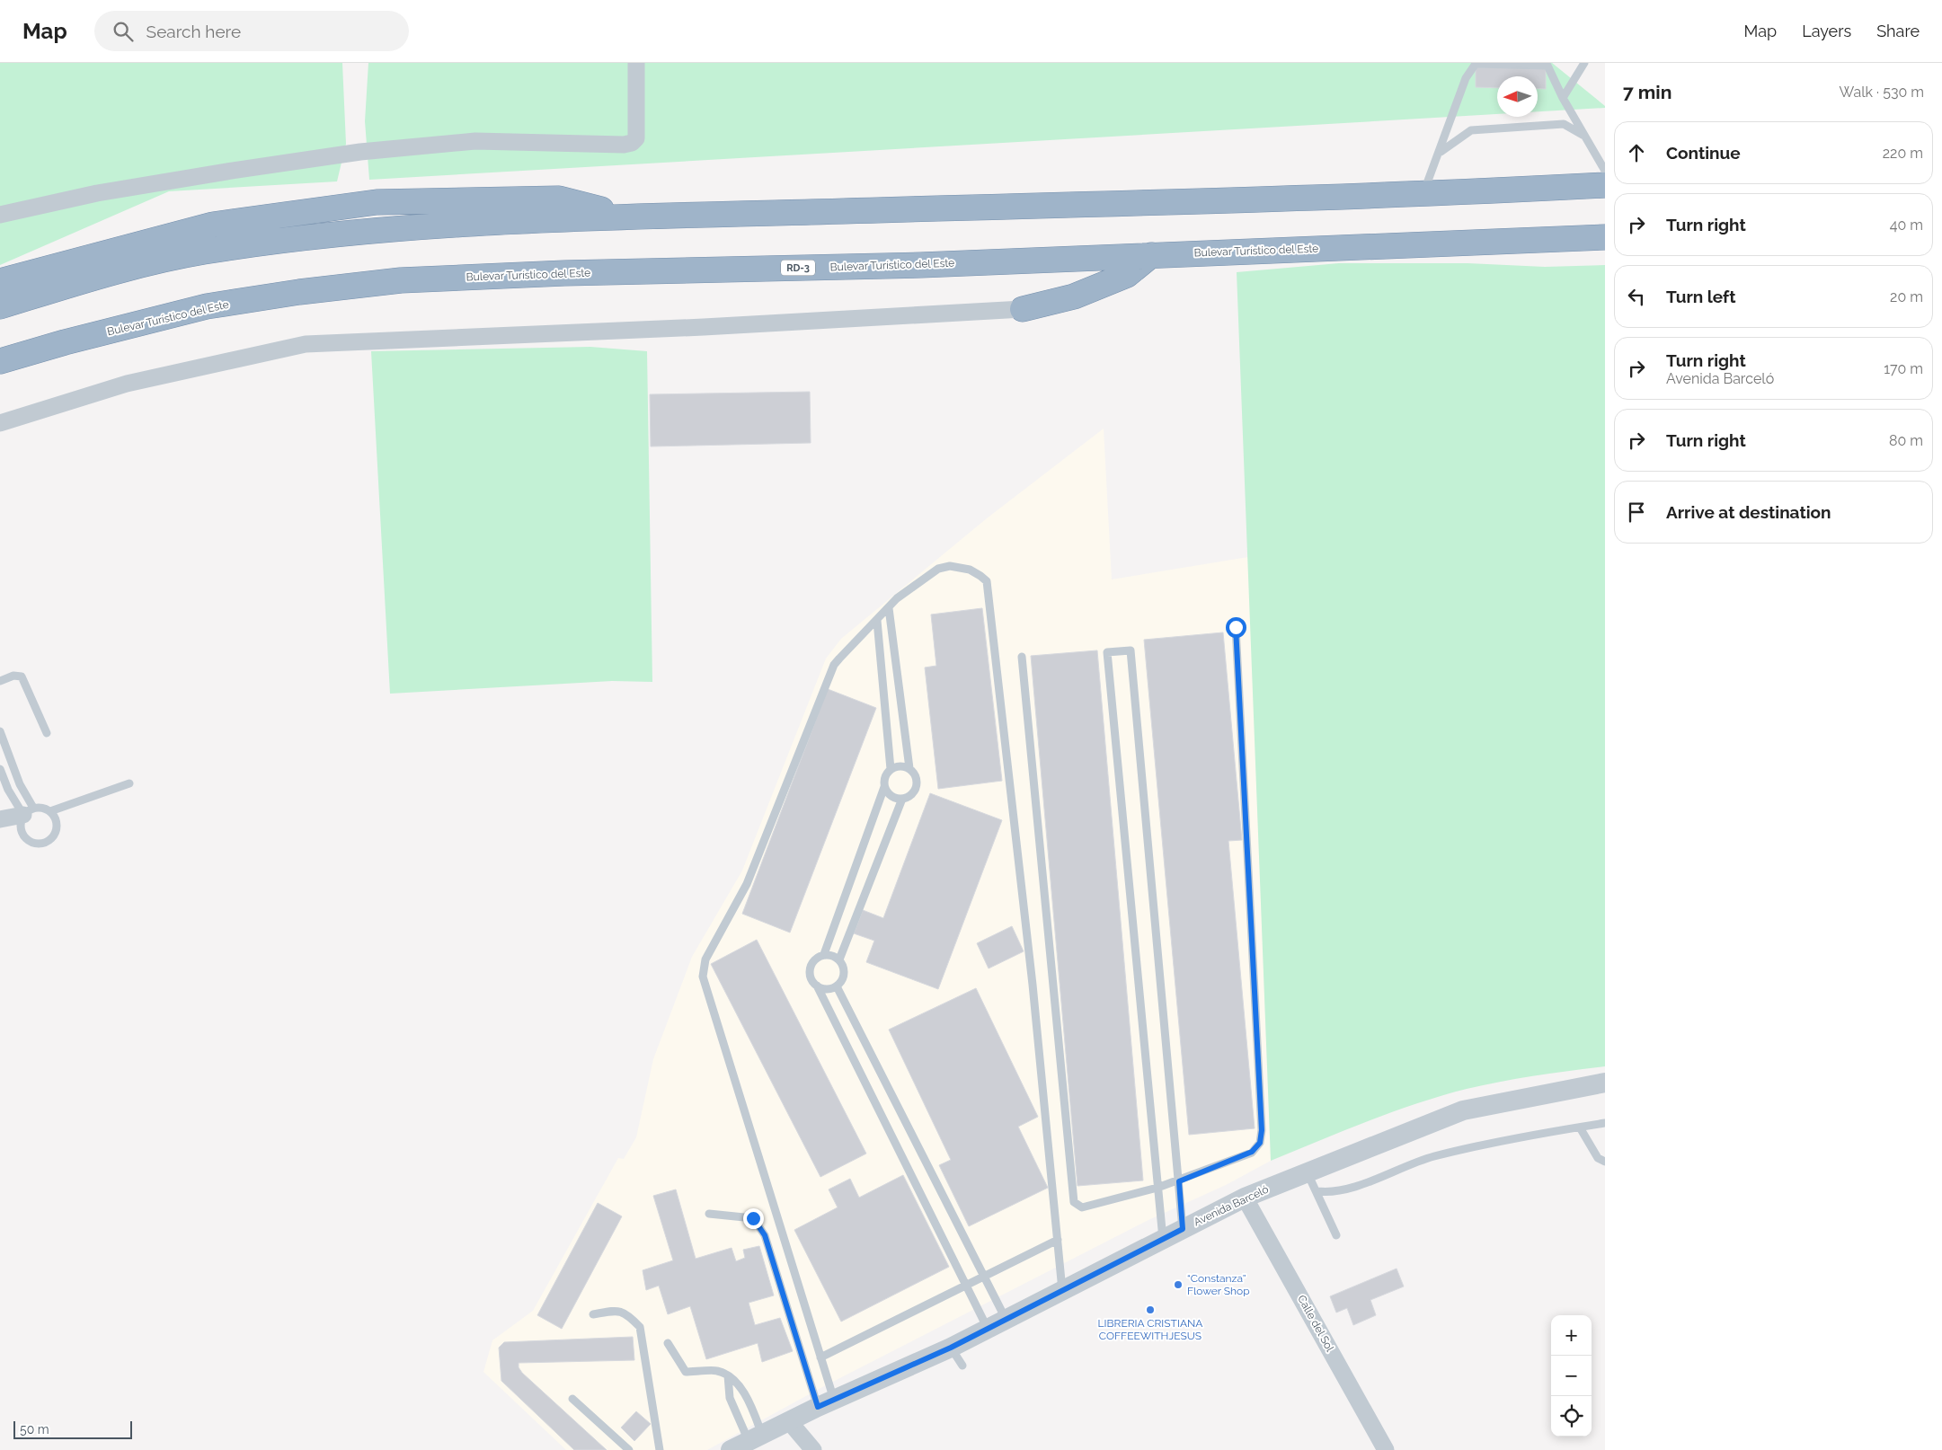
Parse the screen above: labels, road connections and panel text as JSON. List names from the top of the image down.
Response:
{
  "streets": {
    "highway": ["Bulevar Turístico del Este", "RD-3"],
    "street": ["Avenida Barceló", "Calle del Sol"]
  },
  "crossings": [
    ["Avenida Barceló", "Calle del Sol"]
  ],
  "places": ["“Constanza” Flower Shop", "LIBRERIA CRISTIANA COFFEEWITHJESUS"],
  "scale_bar": "50 m",
  "north": "left",
  "page": {
    "header": "Map",
    "search": "Search here",
    "nav": ["Map", "Layers", "Share"],
    "heading": ["7 min", "Walk · 530 m"],
    "list": [
      ["Continue", "220 m"],
      ["Turn right", "40 m"],
      ["Turn left", "20 m"],
      ["Turn right", "Avenida Barceló", "170 m"],
      ["Turn right", "80 m"],
      "Arrive at destination"
    ],
    "map_buttons": ["+", "−"],
    "scale": "50 m"
  }
}
